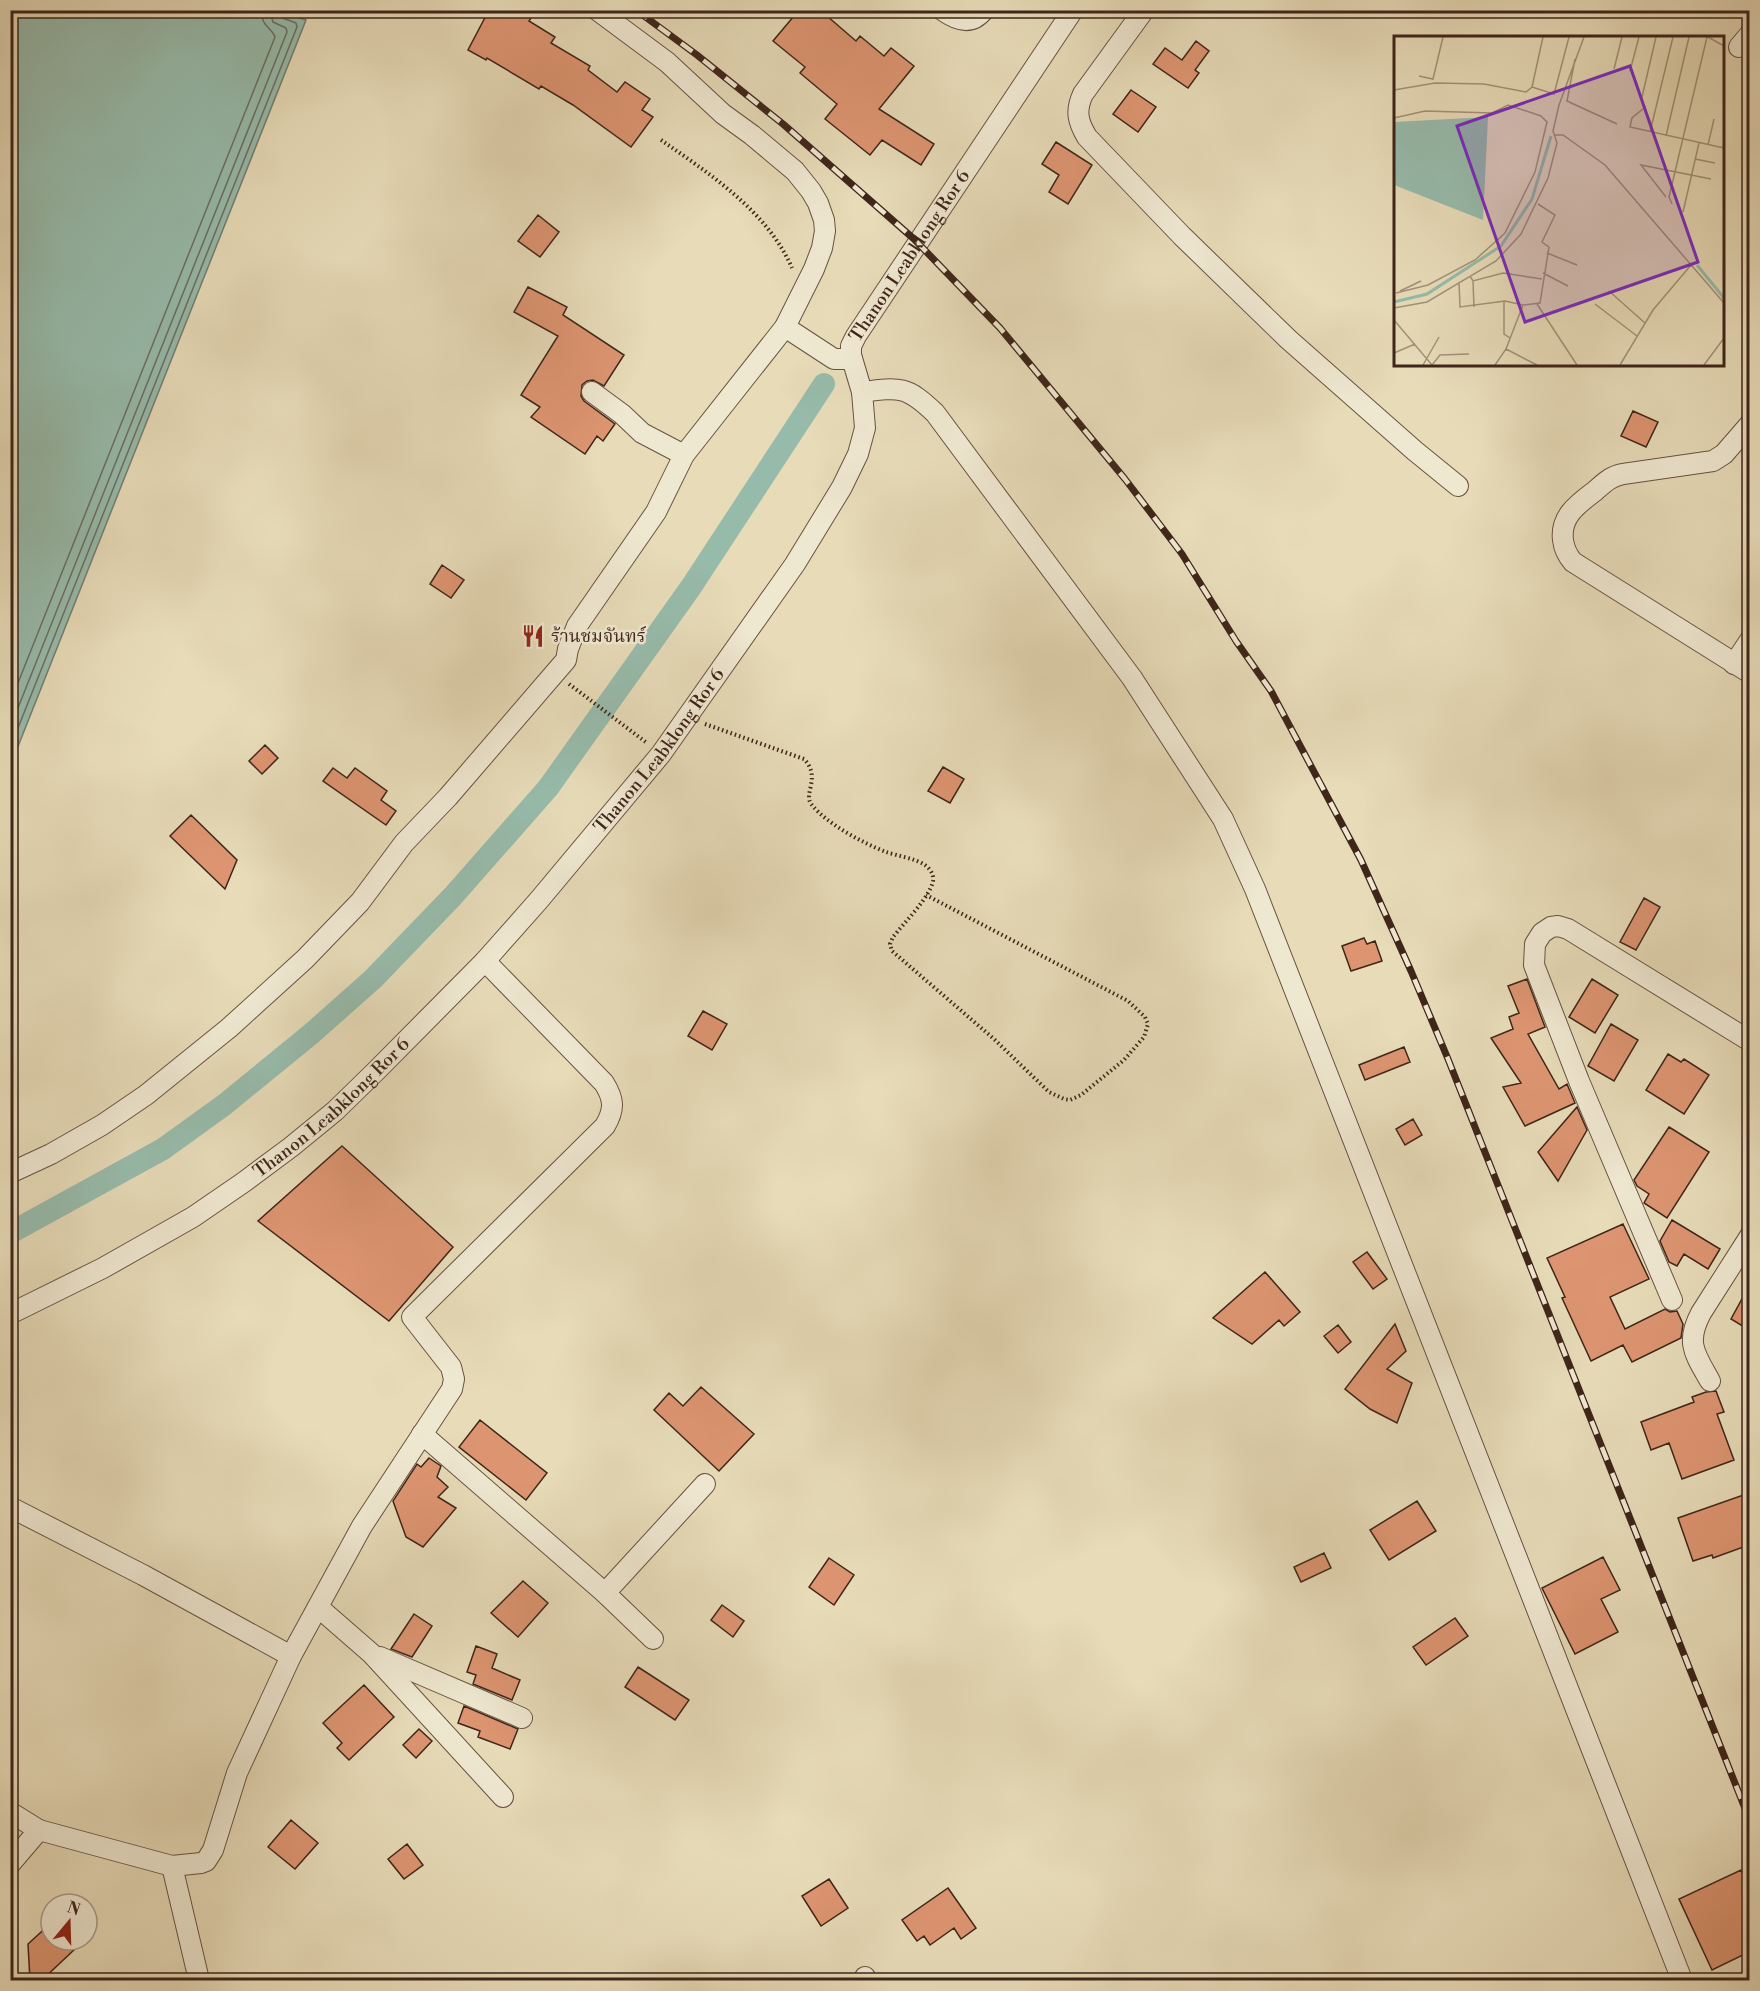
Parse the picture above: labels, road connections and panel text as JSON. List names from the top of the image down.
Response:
{
  "streets": {
    "street": ["Thanon Leabklong Ror 6"]
  },
  "places": {
    "restaurant": ["ร้านชมจันทร์"]
  },
  "north": "top"
}
